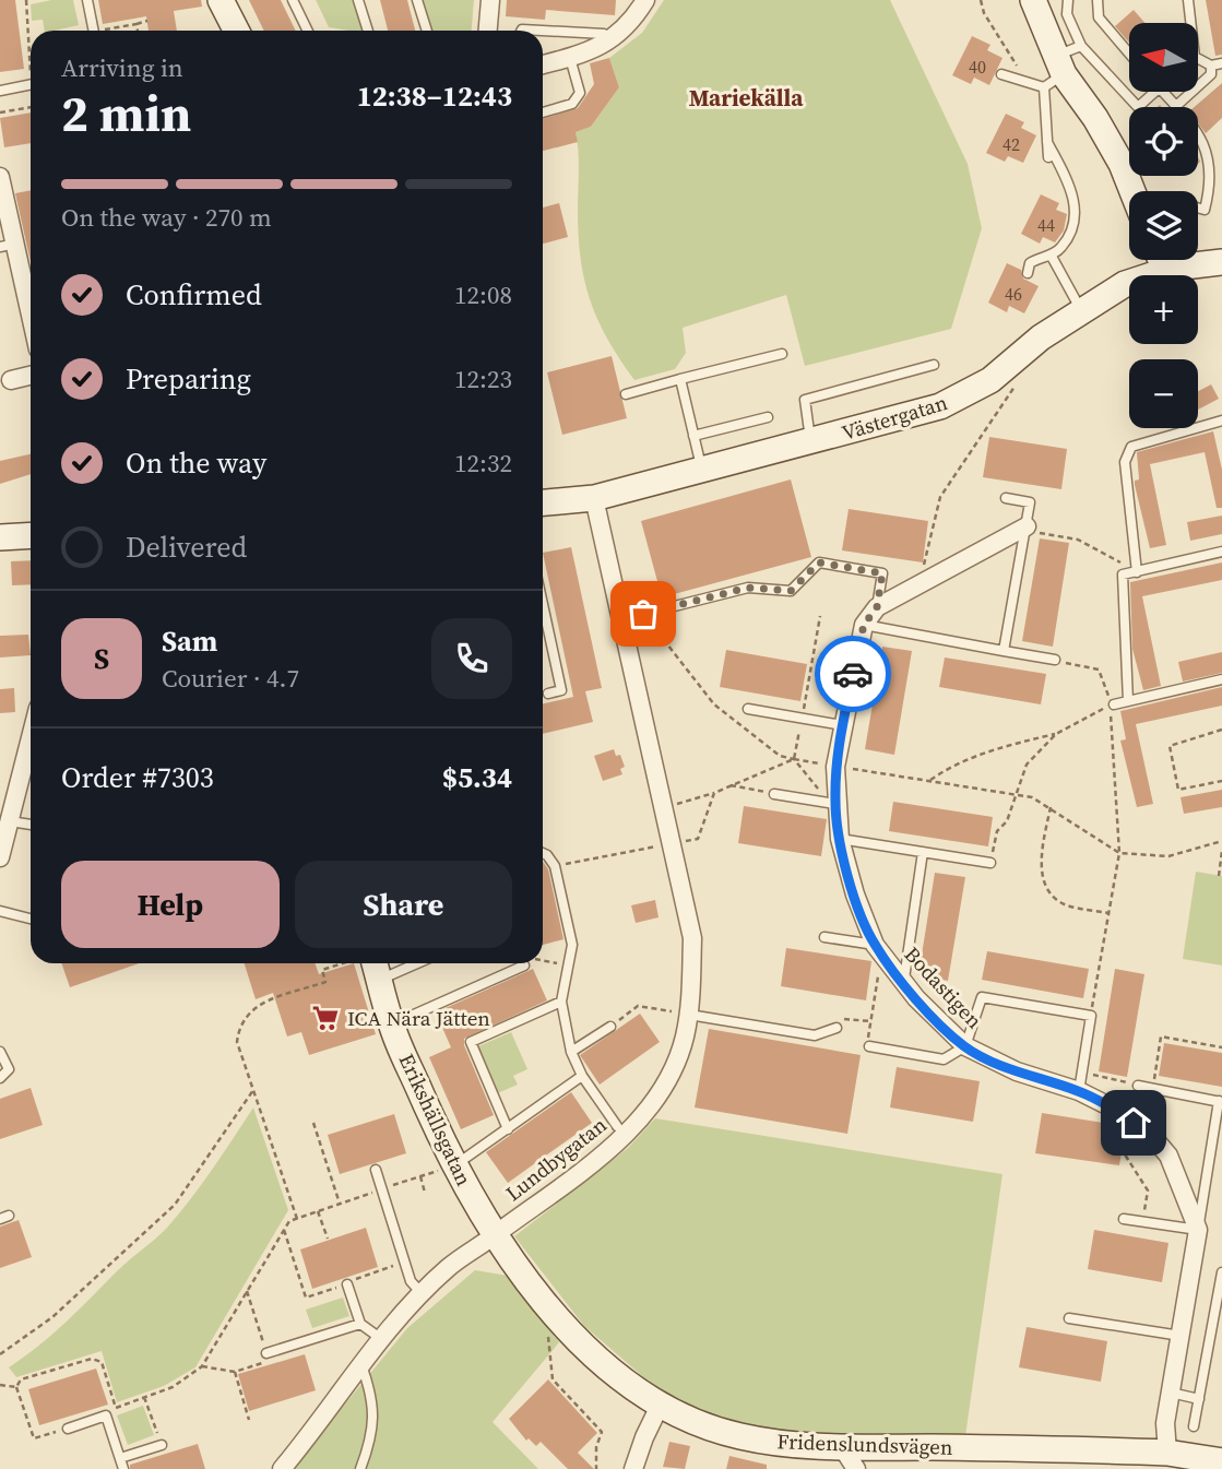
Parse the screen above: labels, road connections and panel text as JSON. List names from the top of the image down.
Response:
{
  "streets": {
    "street": [
      "Västergatan",
      "Bodastigen",
      "Erikshällsgatan",
      "Lundbygatan",
      "Fridenslundsvägen"
    ]
  },
  "crossings": [
    ["Västergatan", "Lundbygatan"],
    ["Erikshällsgatan", "Lundbygatan"],
    ["Erikshällsgatan", "Fridenslundsvägen"],
    ["Lundbygatan", "Fridenslundsvägen"]
  ],
  "districts": ["Mariekälla"],
  "places": {
    "supermarket": ["ICA Nära Jätten"]
  },
  "house_numbers": [
    "40",
    "42",
    "44",
    "46"
  ],
  "north": "left",
  "page": {
    "map_buttons": ["+", "−"],
    "heading": ["2 min", "Arriving in", "12:38–12:43"],
    "panel": [
      "Sam",
      "Courier · 4.7",
      "Order #7303",
      "$5.34"
    ],
    "bar": "On the way · 270 m",
    "list": [
      ["Confirmed", "12:08"],
      ["Preparing", "12:23"],
      ["On the way", "12:32"],
      "Delivered"
    ],
    "round": "S",
    "buttons": ["Help", "Share"]
  }
}
